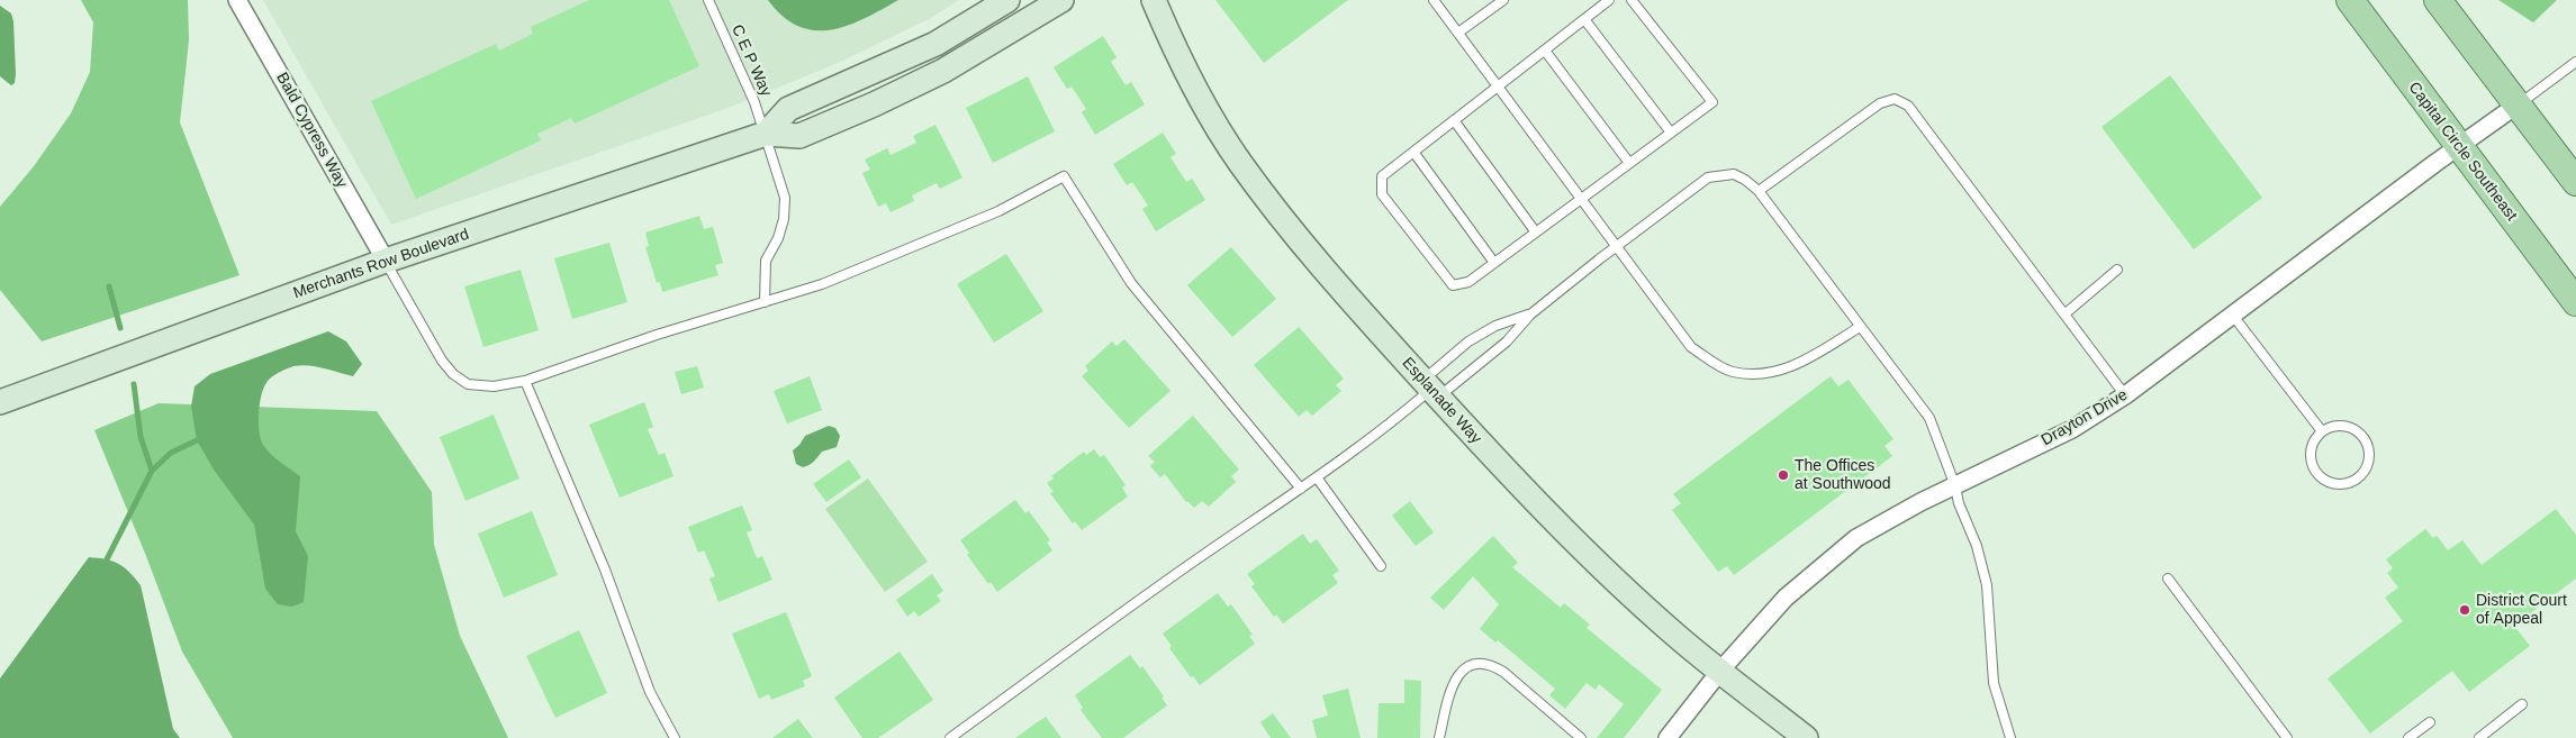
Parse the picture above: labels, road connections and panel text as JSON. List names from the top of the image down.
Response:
{
  "streets": {
    "main road": ["Capital Circle Southeast"],
    "street": [
      "Bald Cypress Way",
      "Merchants Row Boulevard",
      "Esplanade Way",
      "Drayton Drive"
    ],
    "lane": ["C E P Way"]
  },
  "crossings": [
    ["C E P Way", "Merchants Row Boulevard"],
    ["Bald Cypress Way", "Merchants Row Boulevard"],
    ["Capital Circle Southeast", "Drayton Drive"],
    ["Esplanade Way", "Drayton Drive"]
  ],
  "places": ["The Offices at Southwood", "District Court of Appeal"]
}
